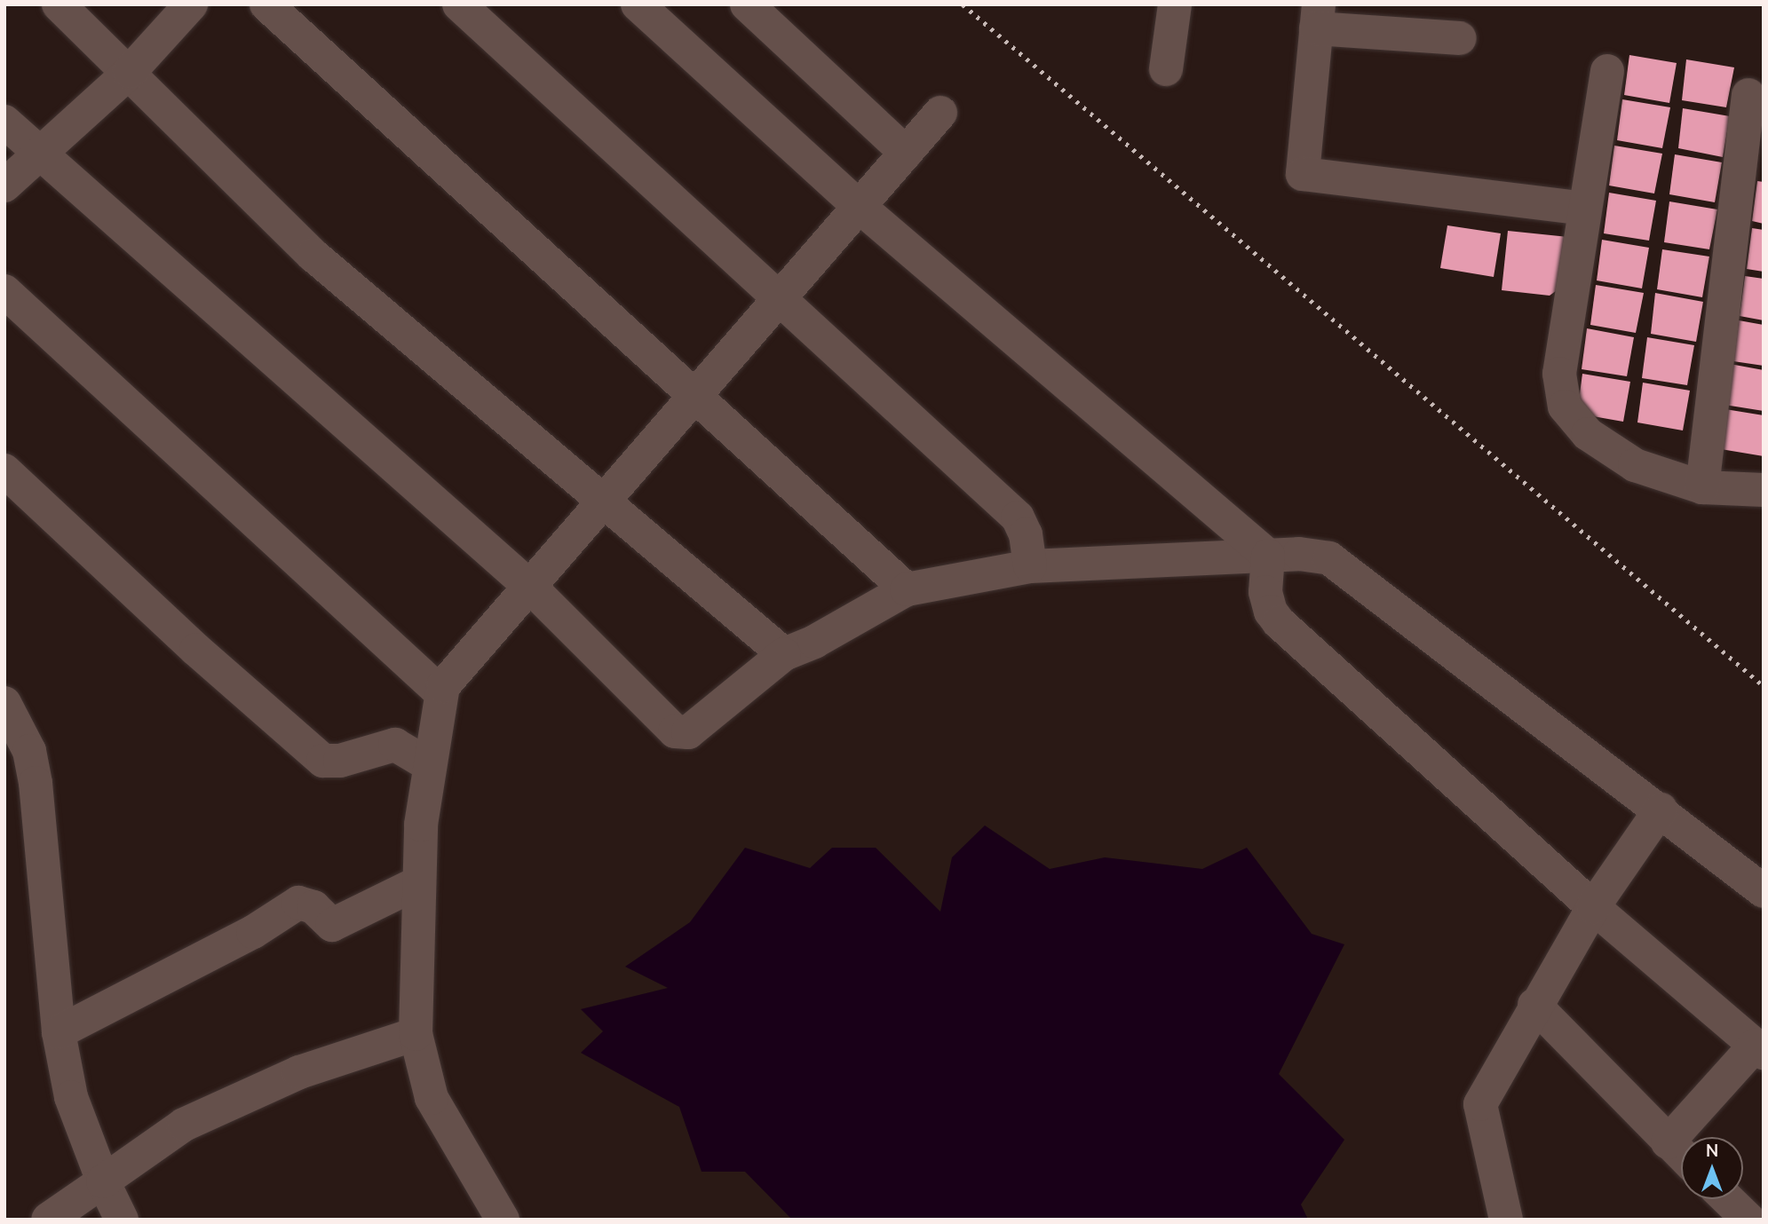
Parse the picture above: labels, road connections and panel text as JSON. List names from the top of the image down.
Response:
{
  "north": "top"
}
